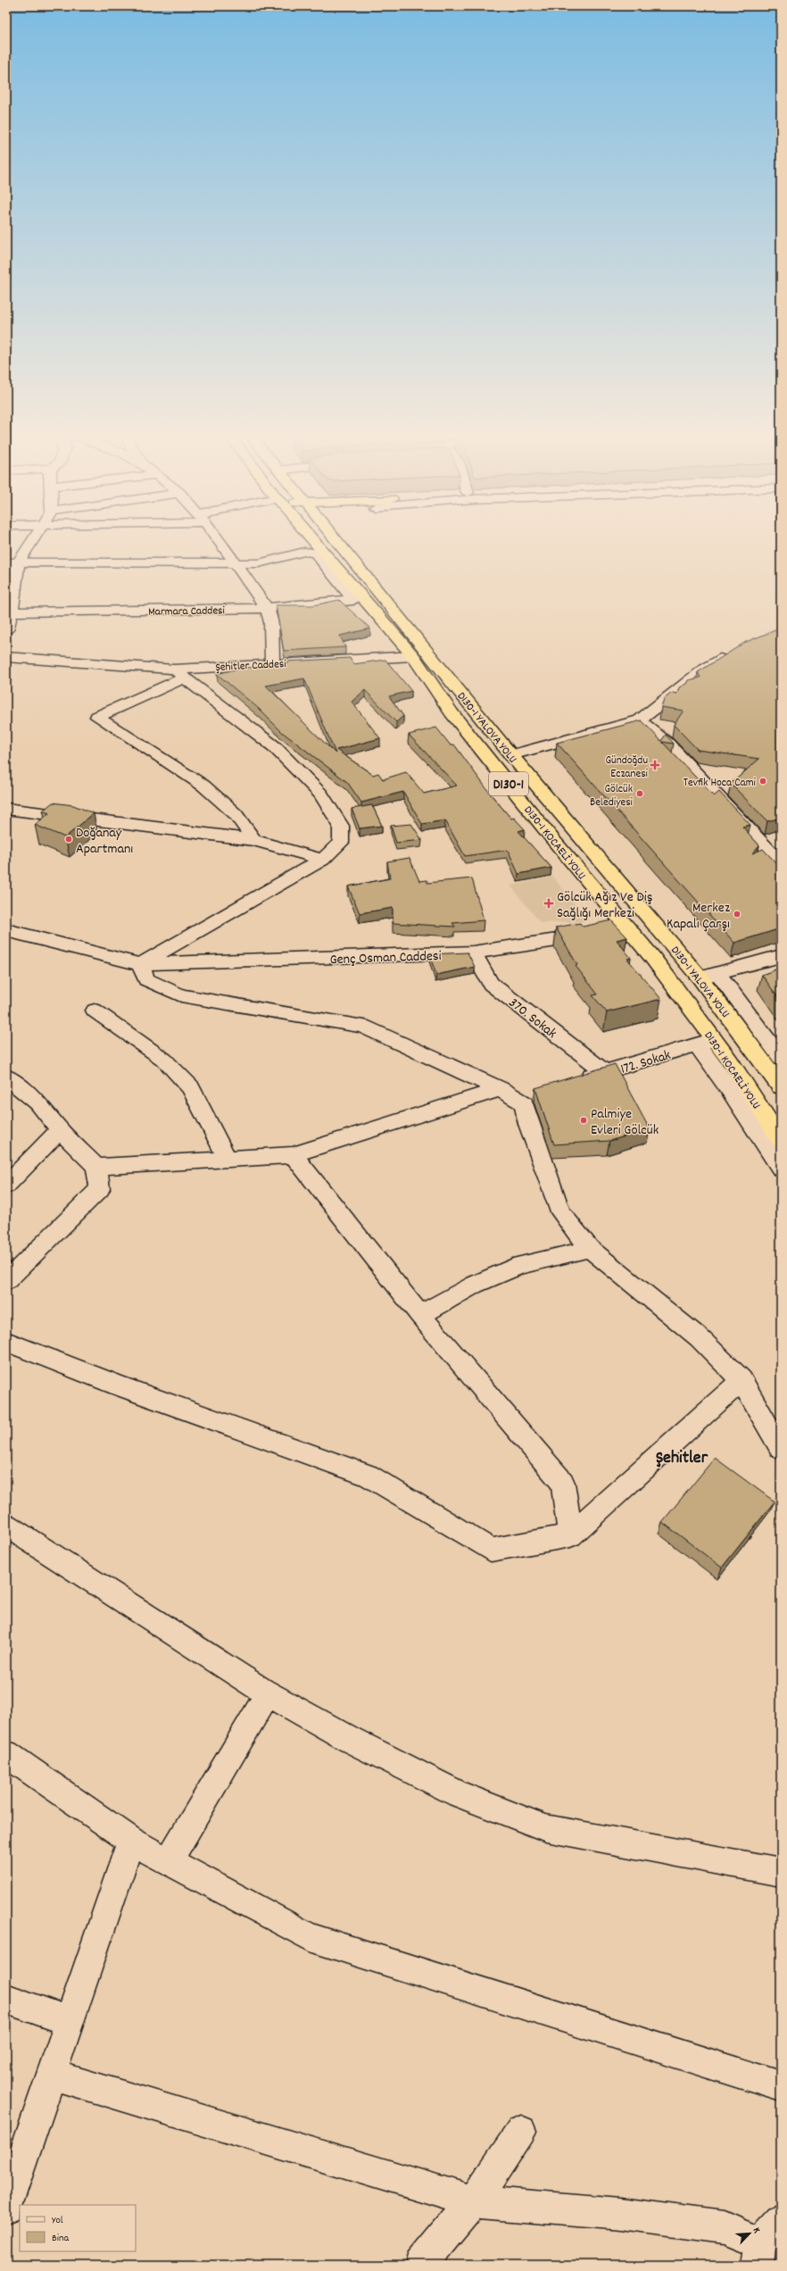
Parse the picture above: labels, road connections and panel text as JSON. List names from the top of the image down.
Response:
{
  "streets": {
    "highway": ["D130-1 YALOVA YOLU", "D130-1", "D130-1 KOCAELİ YOLU"],
    "street": [
      "Marmara Caddesi",
      "Şehitler Caddesi",
      "Genç Osman Caddesi",
      "370. Sokak",
      "172. Sokak"
    ]
  },
  "crossings": [
    ["Marmara Caddesi", "D130-1 KOCAELİ YOLU"],
    ["Şehitler Caddesi", "D130-1 KOCAELİ YOLU"],
    ["D130-1 KOCAELİ YOLU", "Genç Osman Caddesi"],
    ["D130-1 KOCAELİ YOLU", "172. Sokak"],
    ["Genç Osman Caddesi", "370. Sokak"],
    ["370. Sokak", "172. Sokak"]
  ],
  "districts": ["Şehitler"],
  "places": {
    "health": ["Gündoğdu Eczanesi", "Gölcük Ağız Ve Diş Sağlığı Merkezi"],
    "other": [
      "Tevfik Hoca Cami",
      "Gölcük Belediyesi",
      "Doğanay Apartmanı",
      "Merkez Kapalı Çarşı",
      "Palmiye Evleri Gölcük"
    ]
  },
  "legend": ["Yol", "Bina"],
  "north": "top right"
}
